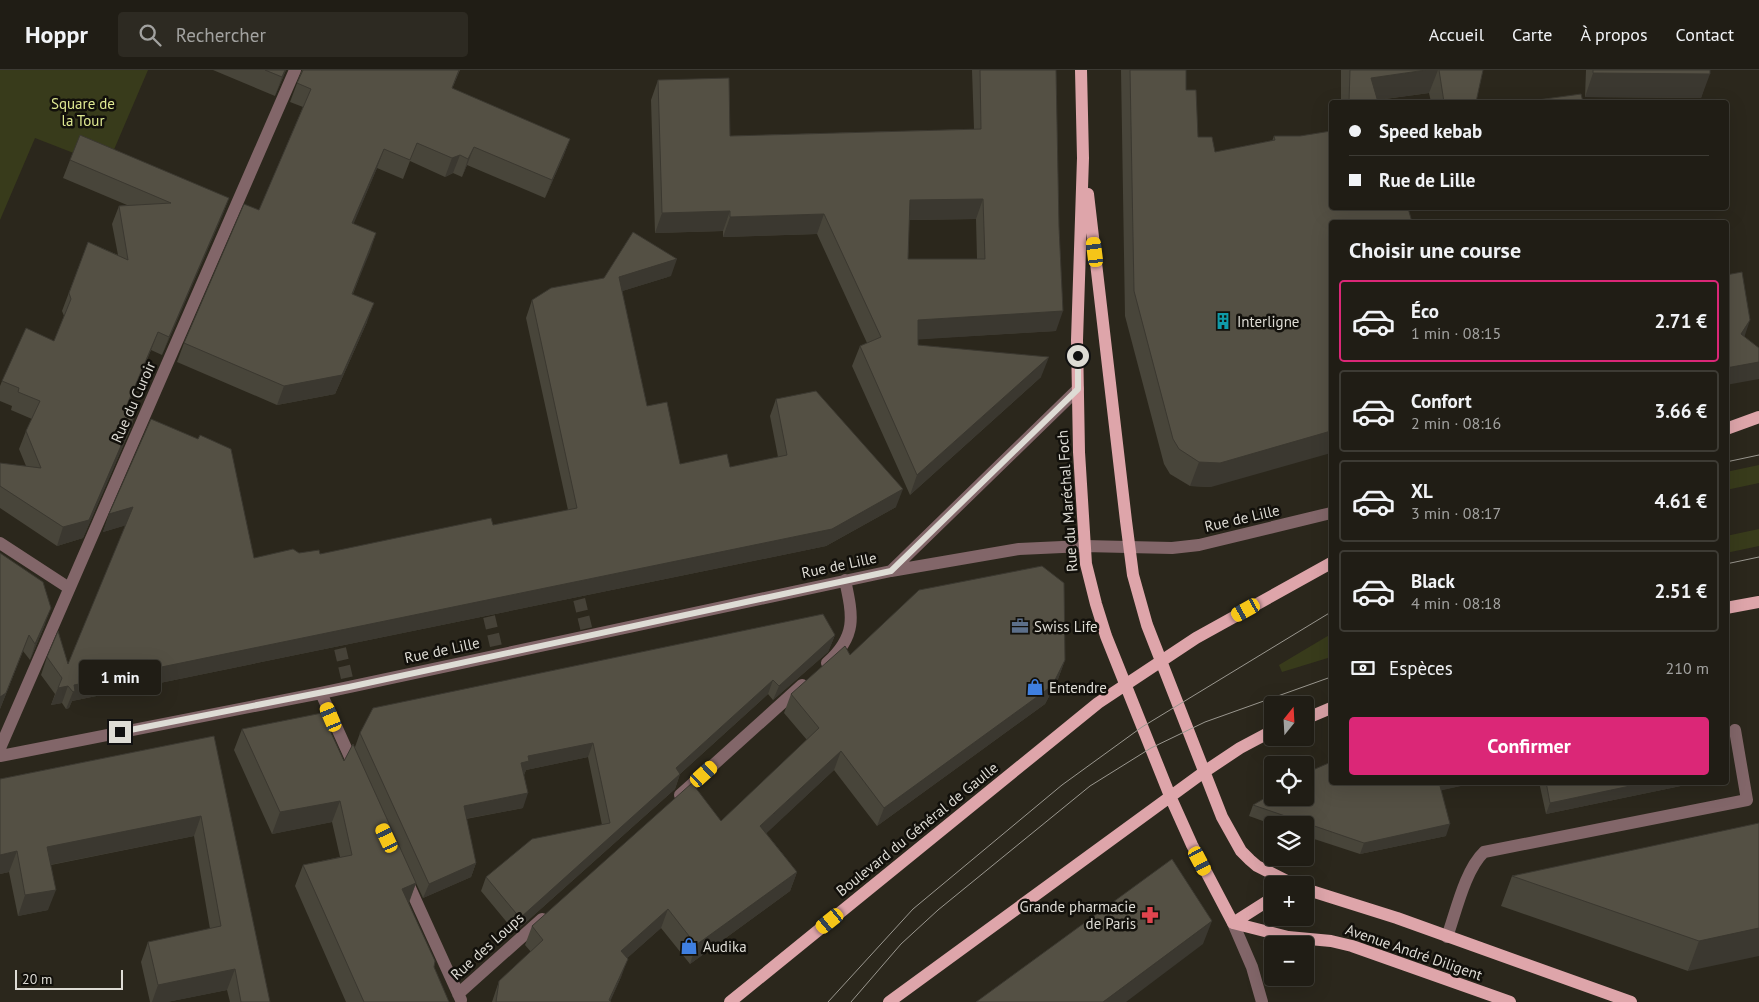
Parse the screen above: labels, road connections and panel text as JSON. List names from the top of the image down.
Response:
{
  "streets": {
    "main road": ["Rue du Maréchal Foch", "Boulevard du Général de Gaulle", "Avenue André Diligent"],
    "street": ["Rue du Curoir", "Rue de Lille", "Rue des Loups"]
  },
  "crossings": [
    ["Rue du Maréchal Foch", "Rue de Lille"],
    ["Rue du Maréchal Foch", "Boulevard du Général de Gaulle"],
    ["Rue du Maréchal Foch", "Avenue André Diligent"]
  ],
  "parks": ["Square de la Tour"],
  "places": {
    "building": ["Interligne"],
    "office": ["Swiss Life"],
    "shop": ["Entendre", "Audika"],
    "pharmacy": ["Grande pharmacie de Paris"]
  },
  "scale_bar": "20 m",
  "north": "top",
  "page": {
    "header": "Hoppr",
    "search": "Rechercher",
    "nav": [
      "Accueil",
      "Carte",
      "À propos",
      "Contact"
    ],
    "banner": ["Speed kebab", "Rue de Lille"],
    "heading": "Choisir une course",
    "list": [
      {
        "name": "Éco",
        "note": "1 min · 08:15",
        "value": "2.71 €"
      },
      {
        "name": "Confort",
        "note": "2 min · 08:16",
        "value": "3.66 €"
      },
      {
        "name": "XL",
        "note": "3 min · 08:17",
        "value": "4.61 €"
      },
      {
        "name": "Black",
        "note": "4 min · 08:18",
        "value": "2.51 €"
      }
    ],
    "pay": ["Espèces", "210 m"],
    "bubble": "1 min",
    "map_buttons": ["+", "−"],
    "buttons": "Confirmer",
    "scale": "20 m"
  }
}
